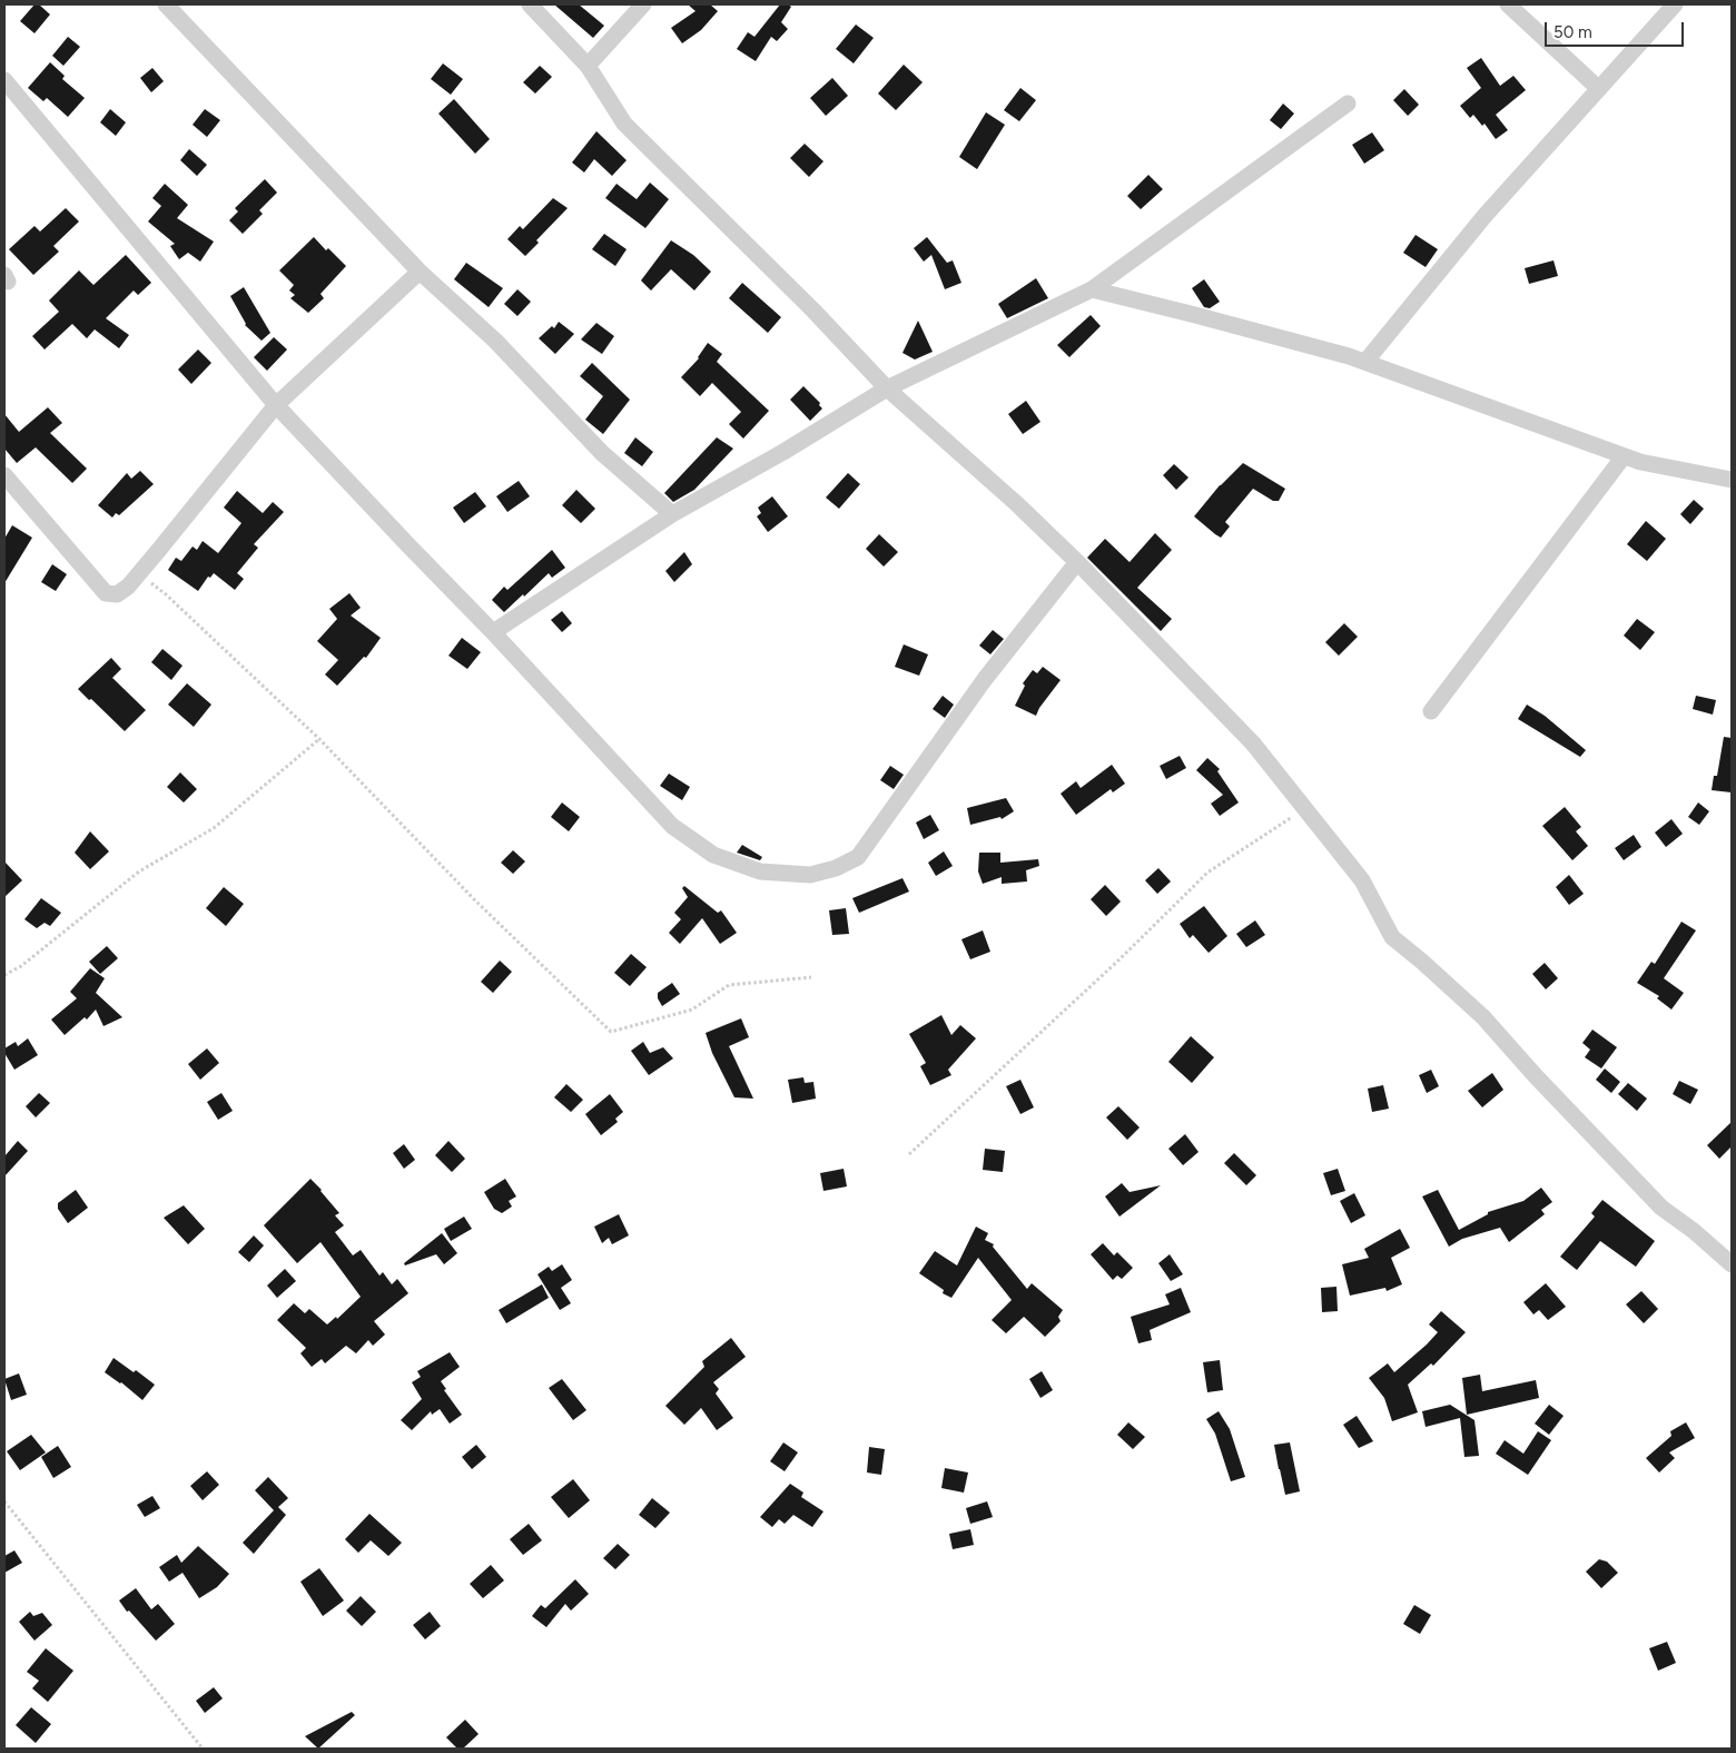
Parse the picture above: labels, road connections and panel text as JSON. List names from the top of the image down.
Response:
{
  "scale_bar": "50 m"
}
